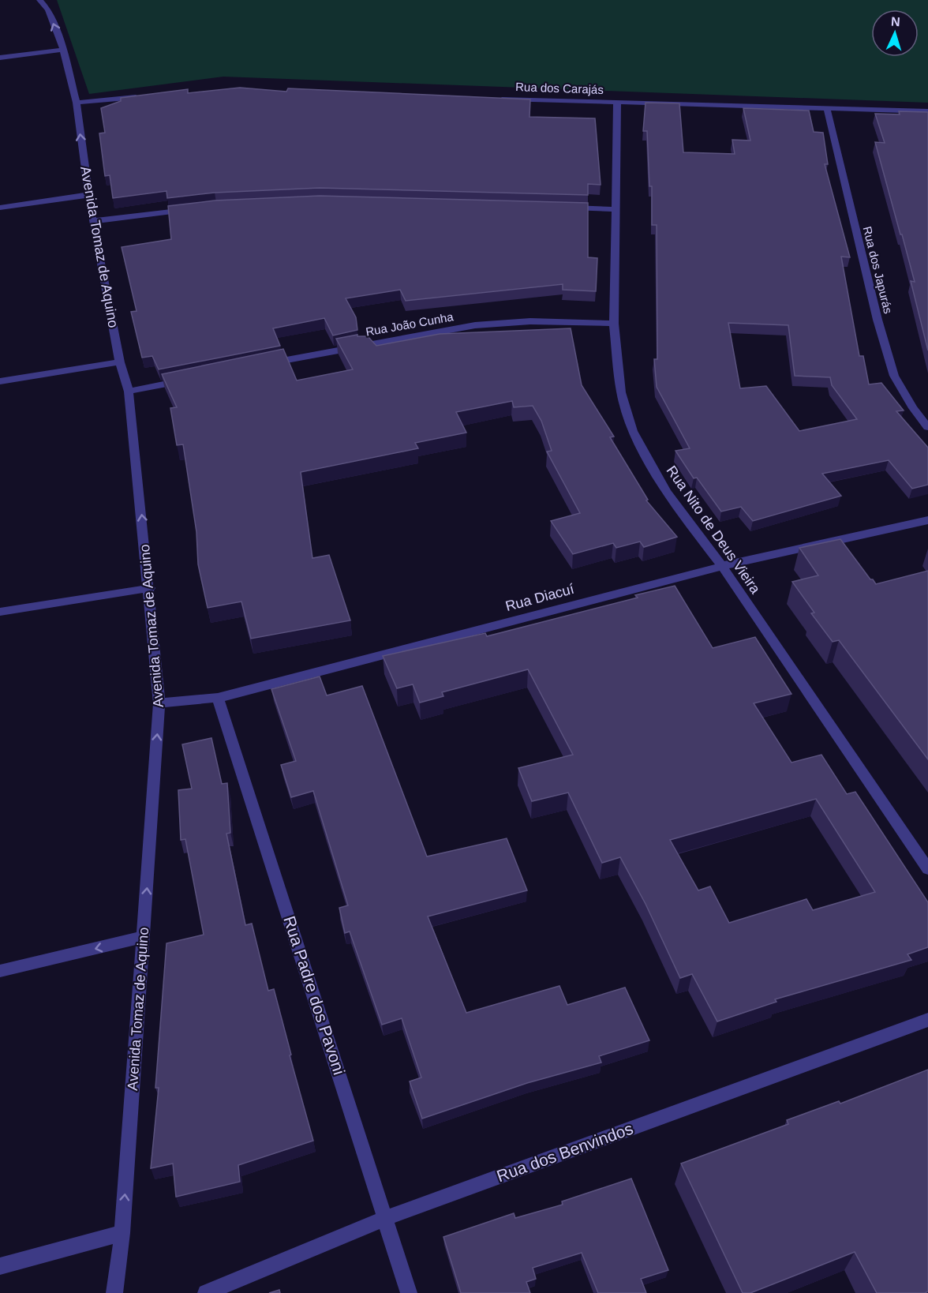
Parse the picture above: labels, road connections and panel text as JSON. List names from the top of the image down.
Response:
{
  "streets": {
    "street": [
      "Rua dos Carajás",
      "Avenida Tomaz de Aquino",
      "Rua dos Japurás",
      "Rua João Cunha",
      "Rua Nito de Deus Vieira",
      "Rua Diacuí",
      "Rua Padre dos Pavoni",
      "Rua dos Benvindos"
    ]
  },
  "crossings": [
    ["Rua dos Carajás", "Rua dos Japurás"],
    ["Rua dos Carajás", "Rua Nito de Deus Vieira"],
    ["Avenida Tomaz de Aquino", "Rua Diacuí"],
    ["Rua João Cunha", "Rua Nito de Deus Vieira"],
    ["Rua Nito de Deus Vieira", "Rua Diacuí"],
    ["Rua Diacuí", "Rua Padre dos Pavoni"],
    ["Rua Padre dos Pavoni", "Rua dos Benvindos"]
  ],
  "one_way": ["Avenida Tomaz de Aquino"],
  "north": "top"
}
